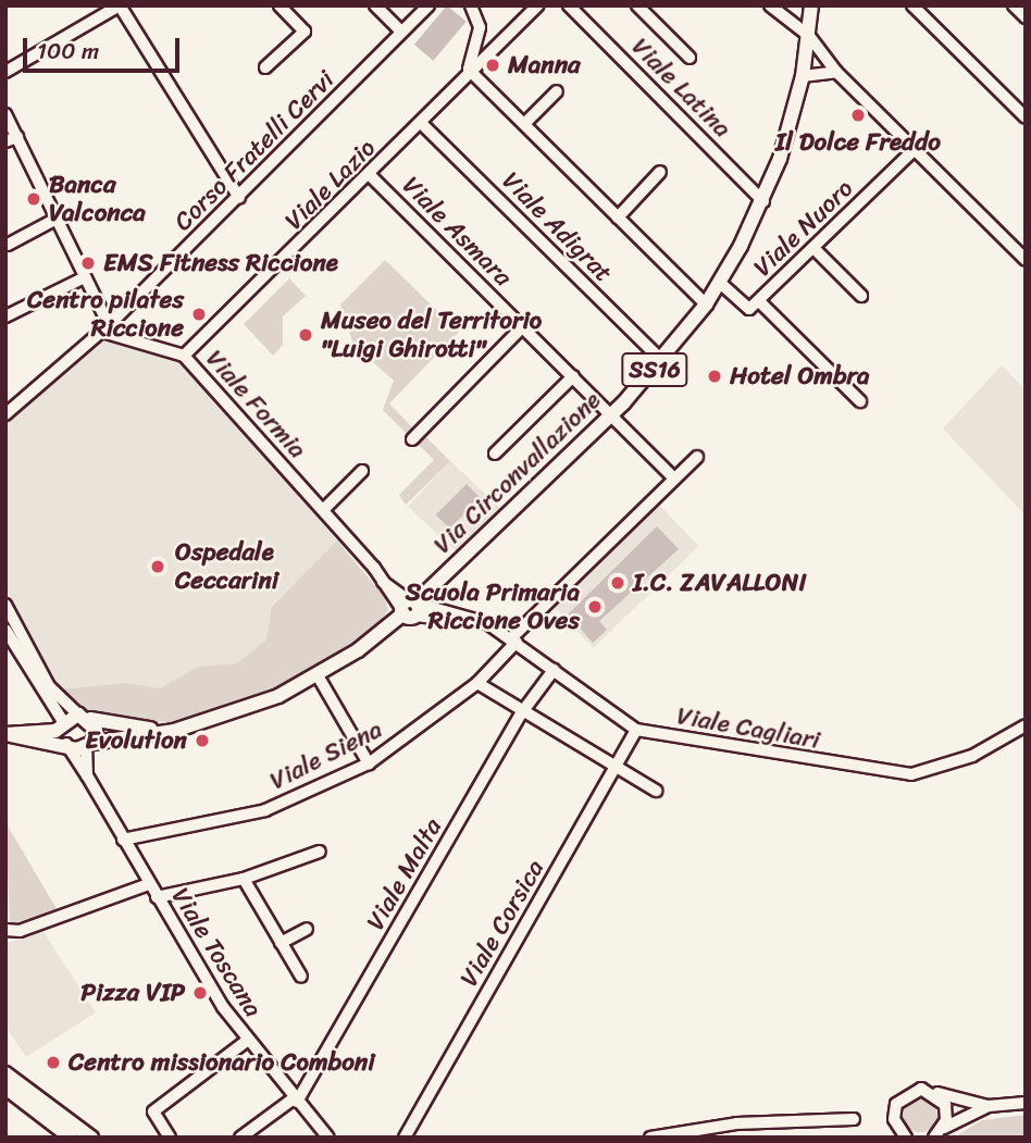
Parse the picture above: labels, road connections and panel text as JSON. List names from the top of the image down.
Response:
{
  "streets": {
    "main road": ["SS16", "Via Circonvallazione"],
    "street": [
      "Viale Latina",
      "Corso Fratelli Cervi",
      "Viale Lazio",
      "Viale Adigrat",
      "Viale Nuoro",
      "Viale Asmara",
      "Viale Formia",
      "Viale Cagliari",
      "Viale Siena",
      "Viale Malta",
      "Viale Corsica",
      "Viale Toscana"
    ]
  },
  "crossings": [
    ["Viale Latina", "Via Circonvallazione"],
    ["Corso Fratelli Cervi", "Viale Formia"],
    ["Viale Lazio", "Viale Adigrat"],
    ["Viale Lazio", "Viale Asmara"],
    ["Viale Lazio", "Viale Formia"],
    ["Viale Adigrat", "Via Circonvallazione"],
    ["Viale Nuoro", "Via Circonvallazione"],
    ["Viale Asmara", "Via Circonvallazione"],
    ["Viale Asmara", "Viale Siena"],
    ["Viale Formia", "Via Circonvallazione"],
    ["Viale Formia", "Viale Cagliari"],
    ["Via Circonvallazione", "Viale Cagliari"],
    ["Via Circonvallazione", "Viale Toscana"],
    ["Viale Cagliari", "Viale Siena"],
    ["Viale Cagliari", "Viale Malta"],
    ["Viale Cagliari", "Viale Corsica"],
    ["Viale Siena", "Viale Toscana"],
    ["Viale Malta", "Viale Toscana"]
  ],
  "places": [
    "Manna",
    "Il Dolce Freddo",
    "Banca Valconca",
    "EMS Fitness Riccione",
    "Centro pilates Riccione",
    "Museo del Territorio \"Luigi Ghirotti\"",
    "Hotel Ombra",
    "Ospedale Ceccarini",
    "I.C. ZAVALLONI",
    "Scuola Primaria Riccione Oves",
    "Evolution",
    "Pizza VIP",
    "Centro missionario Comboni"
  ],
  "scale_bar": "100 m"
}
